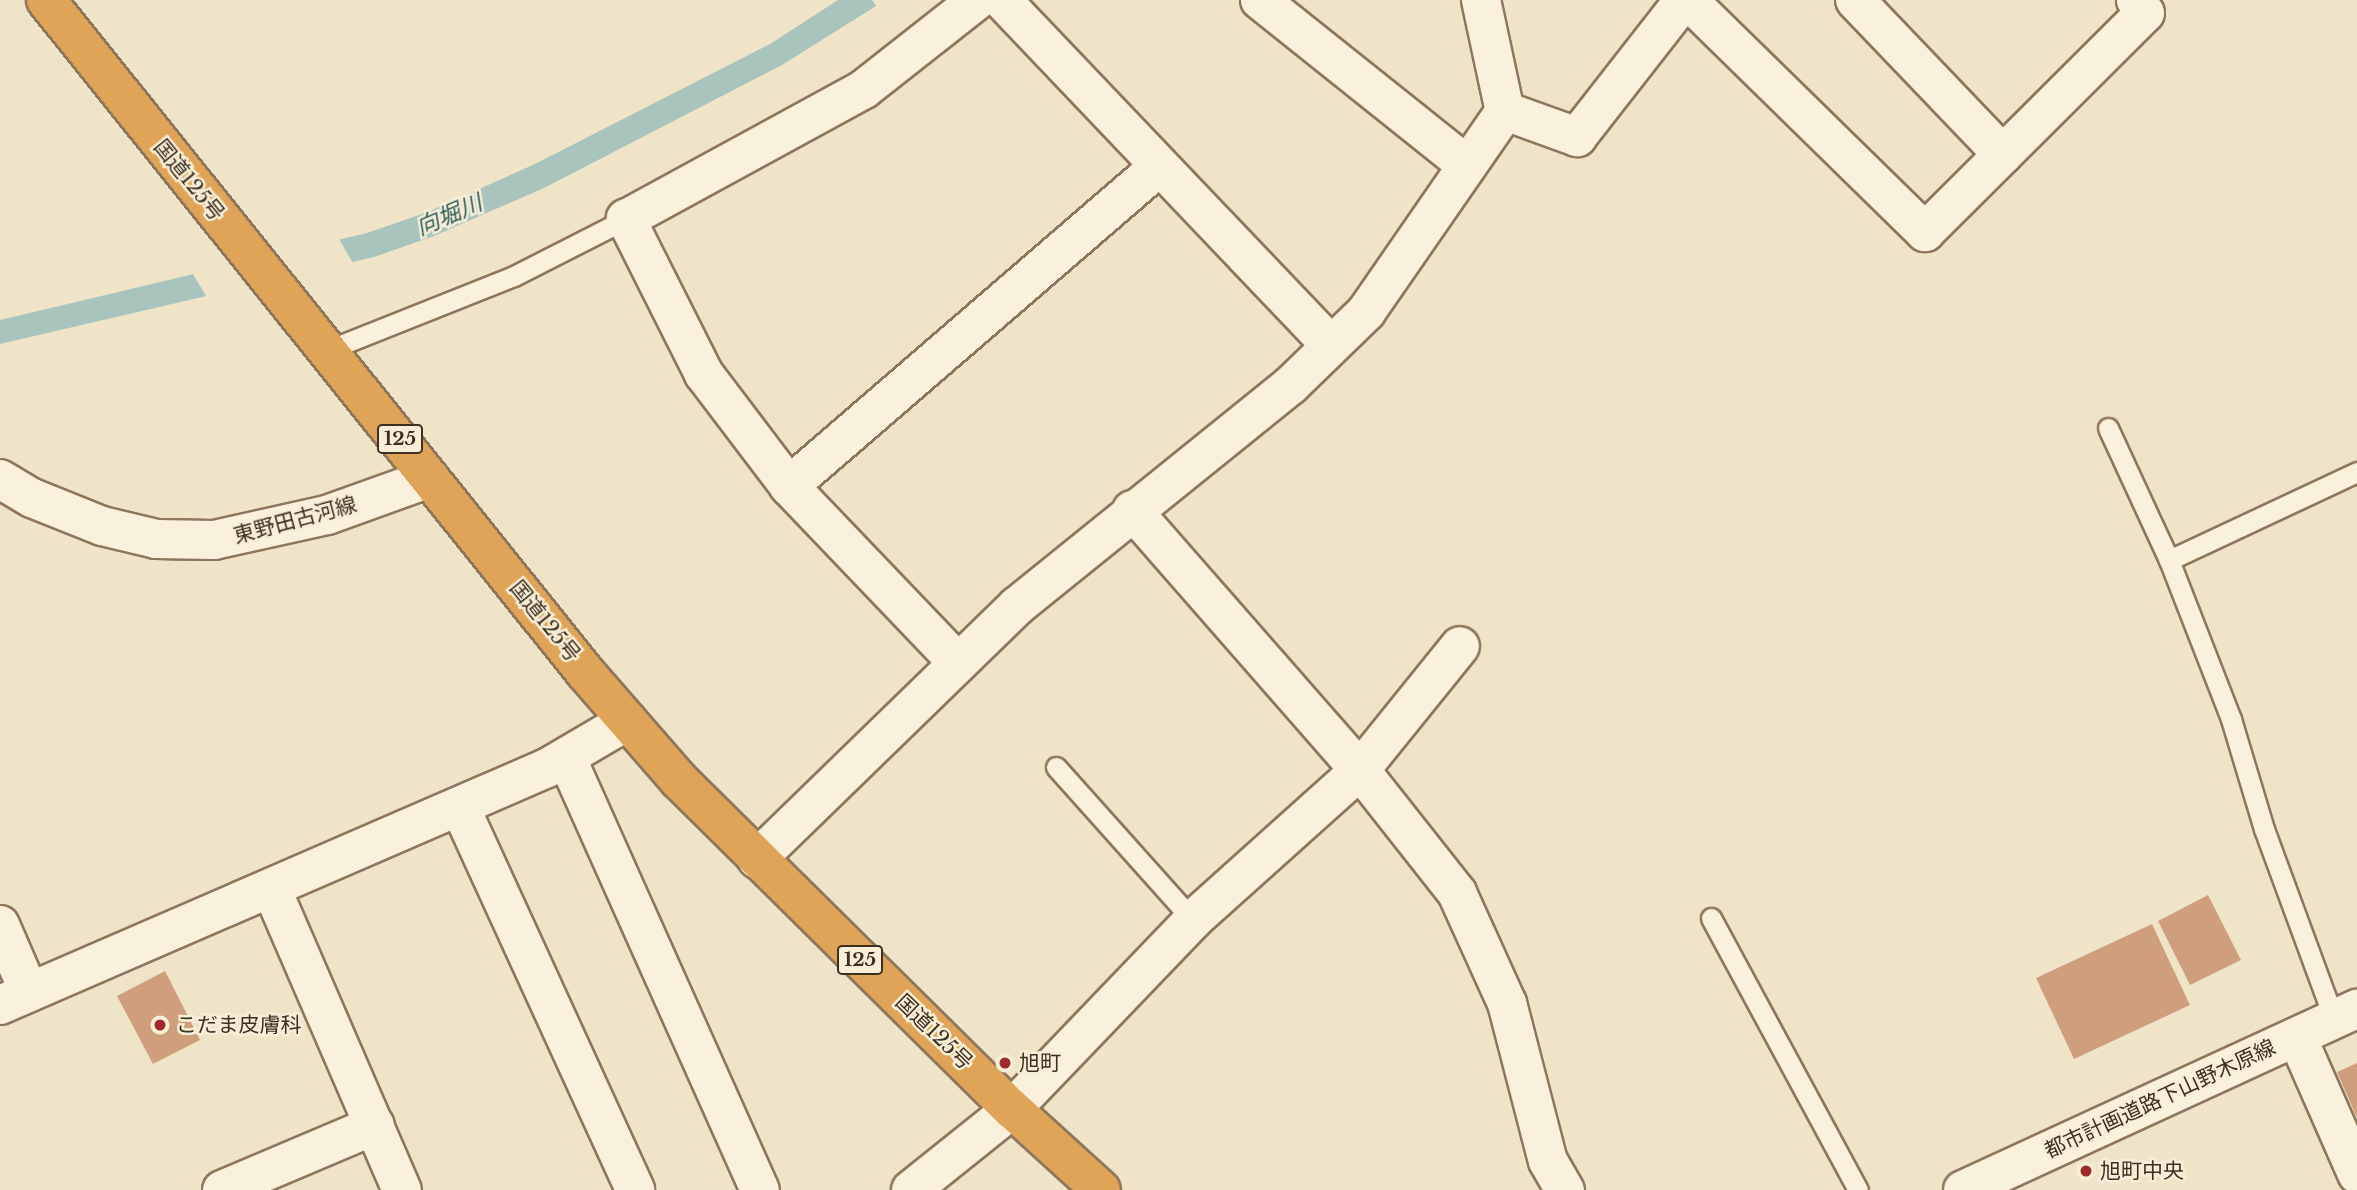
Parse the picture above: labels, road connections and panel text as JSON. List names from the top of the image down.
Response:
{
  "streets": {
    "highway": ["国道125号", "125"],
    "street": ["東野田古河線", "都市計画道路下山野木原線"]
  },
  "crossings": [
    ["国道125号", "東野田古河線"]
  ],
  "water": ["向堀川"],
  "places": ["こだま皮膚科", "旭町", "旭町中央"]
}
